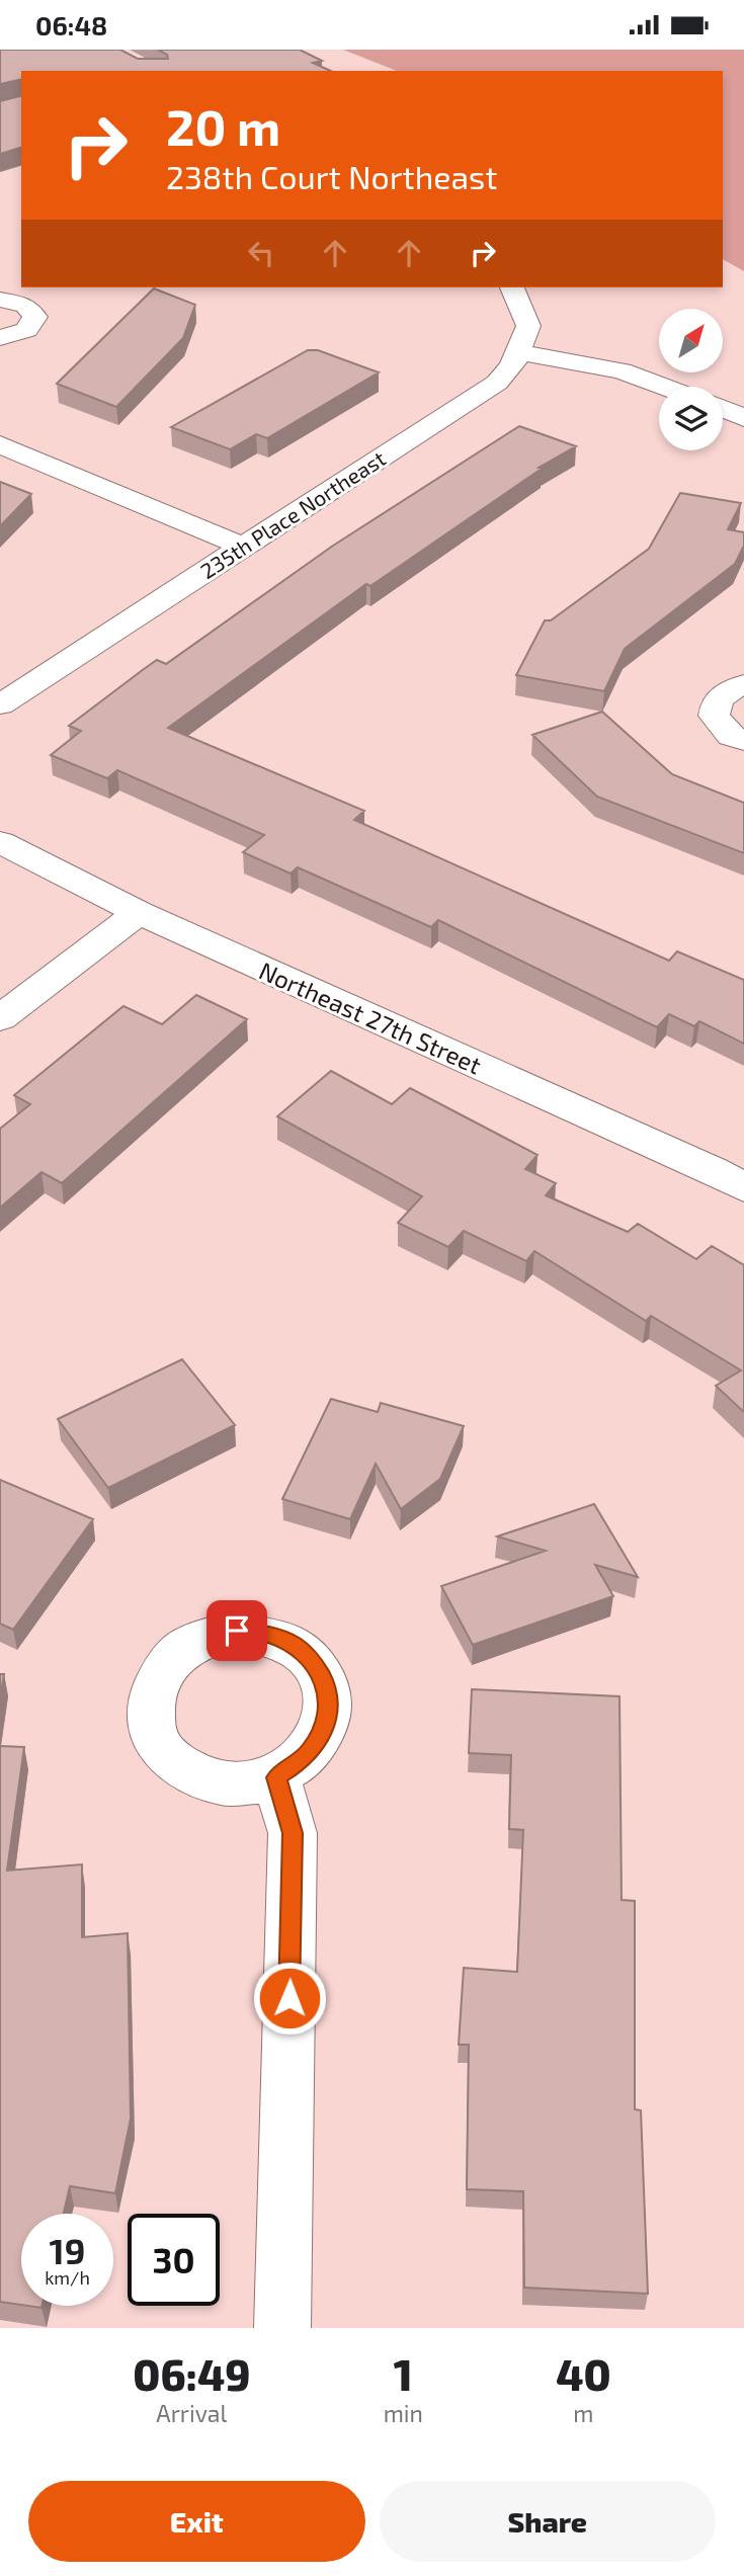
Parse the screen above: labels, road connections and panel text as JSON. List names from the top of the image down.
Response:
{
  "streets": {
    "street": ["235th Place Northeast", "Northeast 27th Street"]
  },
  "north": "top right",
  "page": {
    "status": "06:48",
    "turn": ["20 m", "238th Court Northeast"],
    "speed": "19 km/h",
    "limit": "30",
    "eta": [
      "06:49",
      "Arrival",
      "1",
      "min",
      "40",
      "m"
    ],
    "buttons": ["Exit", "Share"]
  }
}
